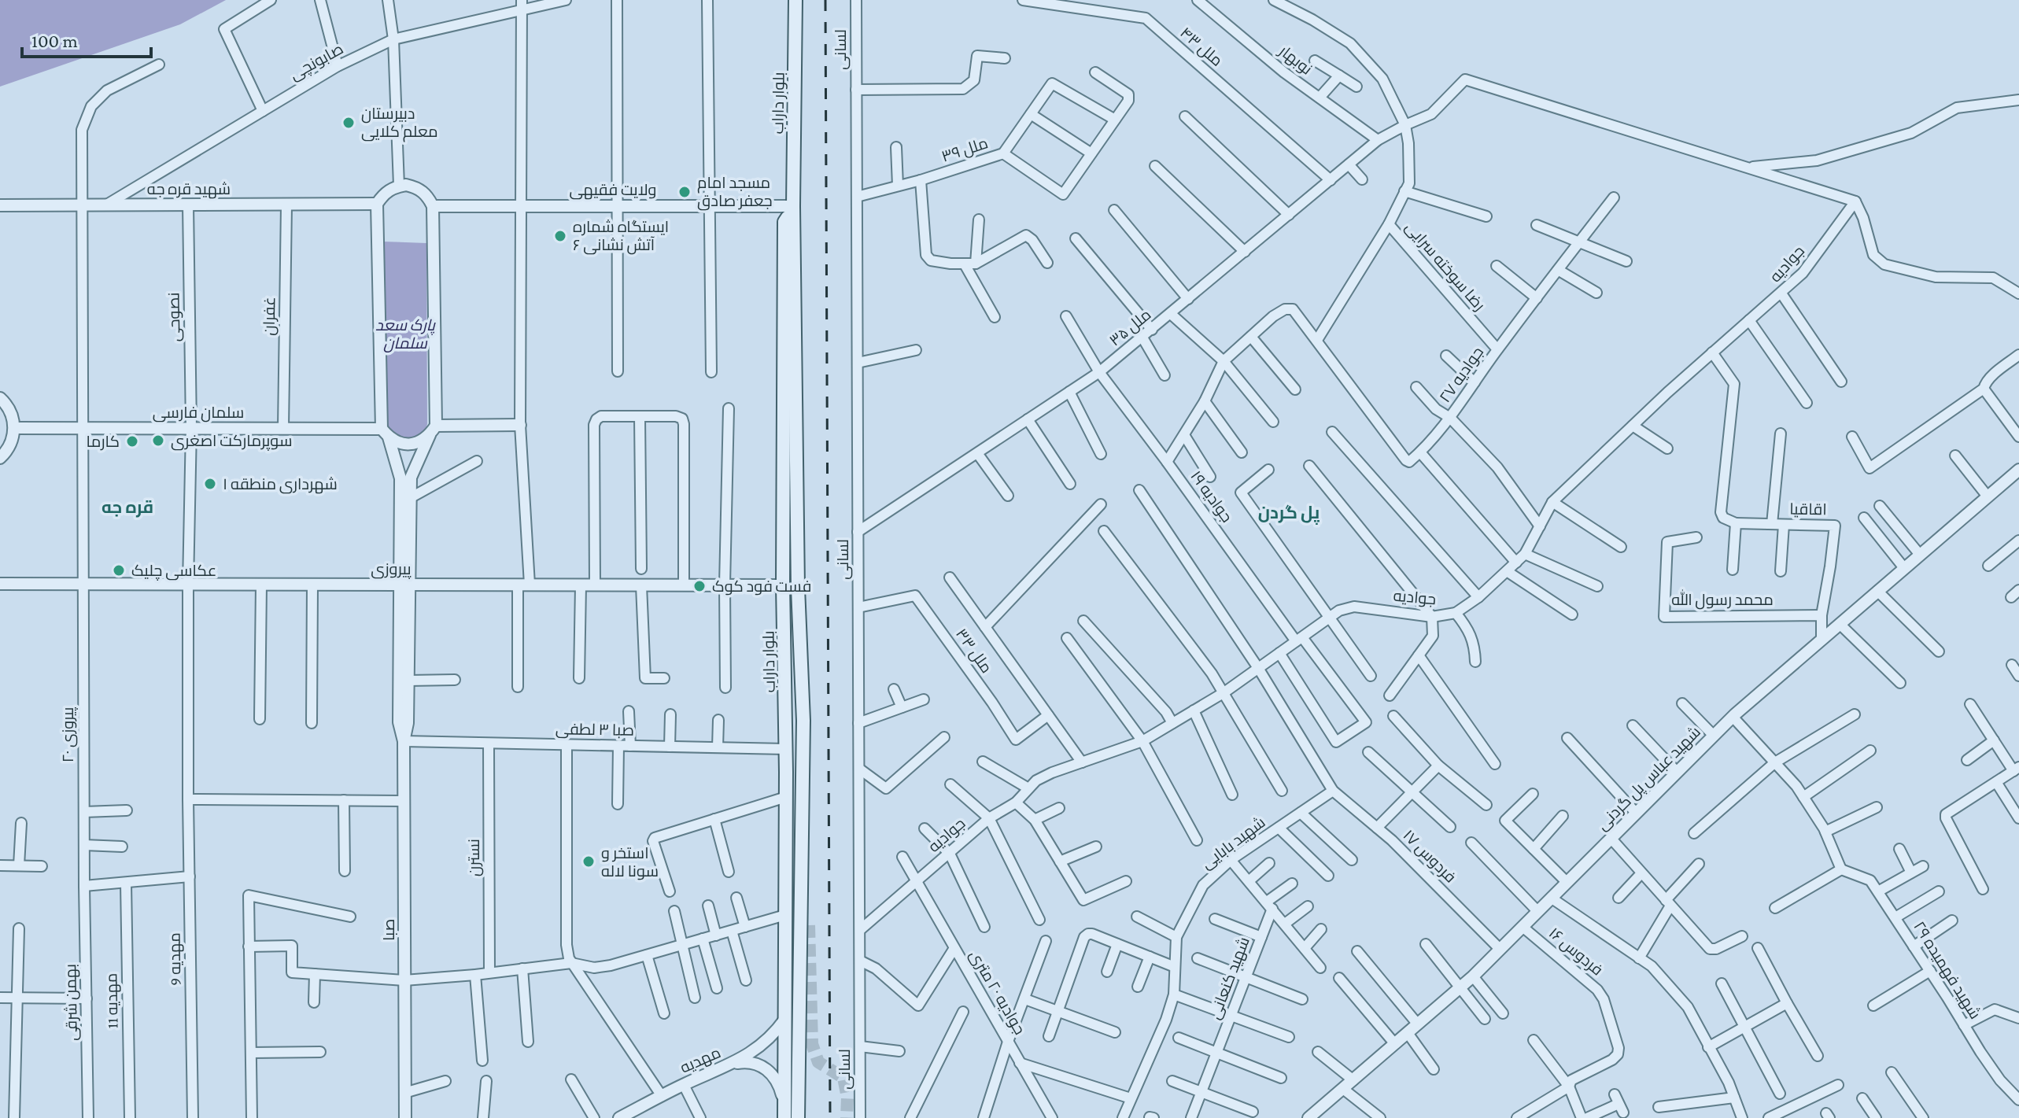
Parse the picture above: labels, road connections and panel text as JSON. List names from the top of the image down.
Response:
{
  "streets": {
    "main road": ["بلوار داراب"],
    "street": [
      "ملل ۴۳",
      "لسانی",
      "نوبهار",
      "صابونچی",
      "ملل ۳۹",
      "شهید قره جه",
      "ولایت فقیهی",
      "جوادیه",
      "رضا سوخته سرایی",
      "غفران",
      "نصوحی",
      "ملل ۳۵",
      "جوادیه ۲۷",
      "سلمان فارسی",
      "جوادیه ۱۹",
      "اقاقیا",
      "پیروزی",
      "محمد رسول الله",
      "ملل ۳۳",
      "صبا ۳ لطفی",
      "پیروزی ٢٠",
      "شهید عباس پل گردنی",
      "شهید بابایی",
      "فردوس ۱۷",
      "نسترن",
      "صبا",
      "فردوس ۱۶",
      "مهدیه 9",
      "شهید فهمیده ۲۹",
      "شهید کنعانی",
      "جوادیه ۲۰ متری",
      "مهدیه 11",
      "بهمن شرقی",
      "مهدیه"
    ]
  },
  "crossings": [
    ["ملل ۴۳", "ملل ۳۵"],
    ["لسانی", "ملل ۳۹"],
    ["لسانی", "جوادیه"],
    ["لسانی", "ملل ۳۵"],
    ["لسانی", "ملل ۳۳"],
    ["نوبهار", "ملل ۳۵"],
    ["صابونچی", "شهید قره جه"],
    ["بلوار داراب", "ولایت فقیهی"],
    ["بلوار داراب", "پیروزی"],
    ["بلوار داراب", "صبا ۳ لطفی"],
    ["بلوار داراب", "مهدیه"],
    ["شهید قره جه", "غفران"],
    ["شهید قره جه", "نصوحی"],
    ["شهید قره جه", "پیروزی ٢٠"],
    ["شهید قره جه", "صبا"],
    ["جوادیه", "جوادیه ۱۹"],
    ["جوادیه", "فردوس ۱۷"],
    ["جوادیه", "جوادیه ۲۰ متری"],
    ["رضا سوخته سرایی", "ملل ۳۵"],
    ["رضا سوخته سرایی", "جوادیه ۲۷"],
    ["غفران", "سلمان فارسی"],
    ["نصوحی", "سلمان فارسی"],
    ["نصوحی", "پیروزی"],
    ["نصوحی", "مهدیه 9"],
    ["ملل ۳۵", "جوادیه ۱۹"],
    ["سلمان فارسی", "پیروزی ٢٠"],
    ["سلمان فارسی", "صبا"],
    ["اقاقیا", "محمد رسول الله"],
    ["پیروزی", "پیروزی ٢٠"],
    ["پیروزی", "صبا"],
    ["پیروزی", "مهدیه 9"],
    ["صبا ۳ لطفی", "نسترن"],
    ["صبا ۳ لطفی", "صبا"],
    ["پیروزی ٢٠", "بهمن شرقی"],
    ["شهید عباس پل گردنی", "فردوس ۱۷"],
    ["شهید عباس پل گردنی", "فردوس ۱۶"],
    ["شهید بابایی", "فردوس ۱۷"]
  ],
  "districts": ["قره جه", "پل گردن"],
  "parks": ["پارک سعد سلمان"],
  "places": [
    "دبیرستان معلم کلایی",
    "مسجد امام جعفر صادق",
    "ایستگاه شماره ۶ آتش نشانی",
    "سوپرمارکت اصغری",
    "کارما",
    "شهرداری منطقه ۱",
    "عکاسی چلیک",
    "فست فود کوک",
    "استخر و سونا لاله"
  ],
  "scale_bar": "100 m"
}
